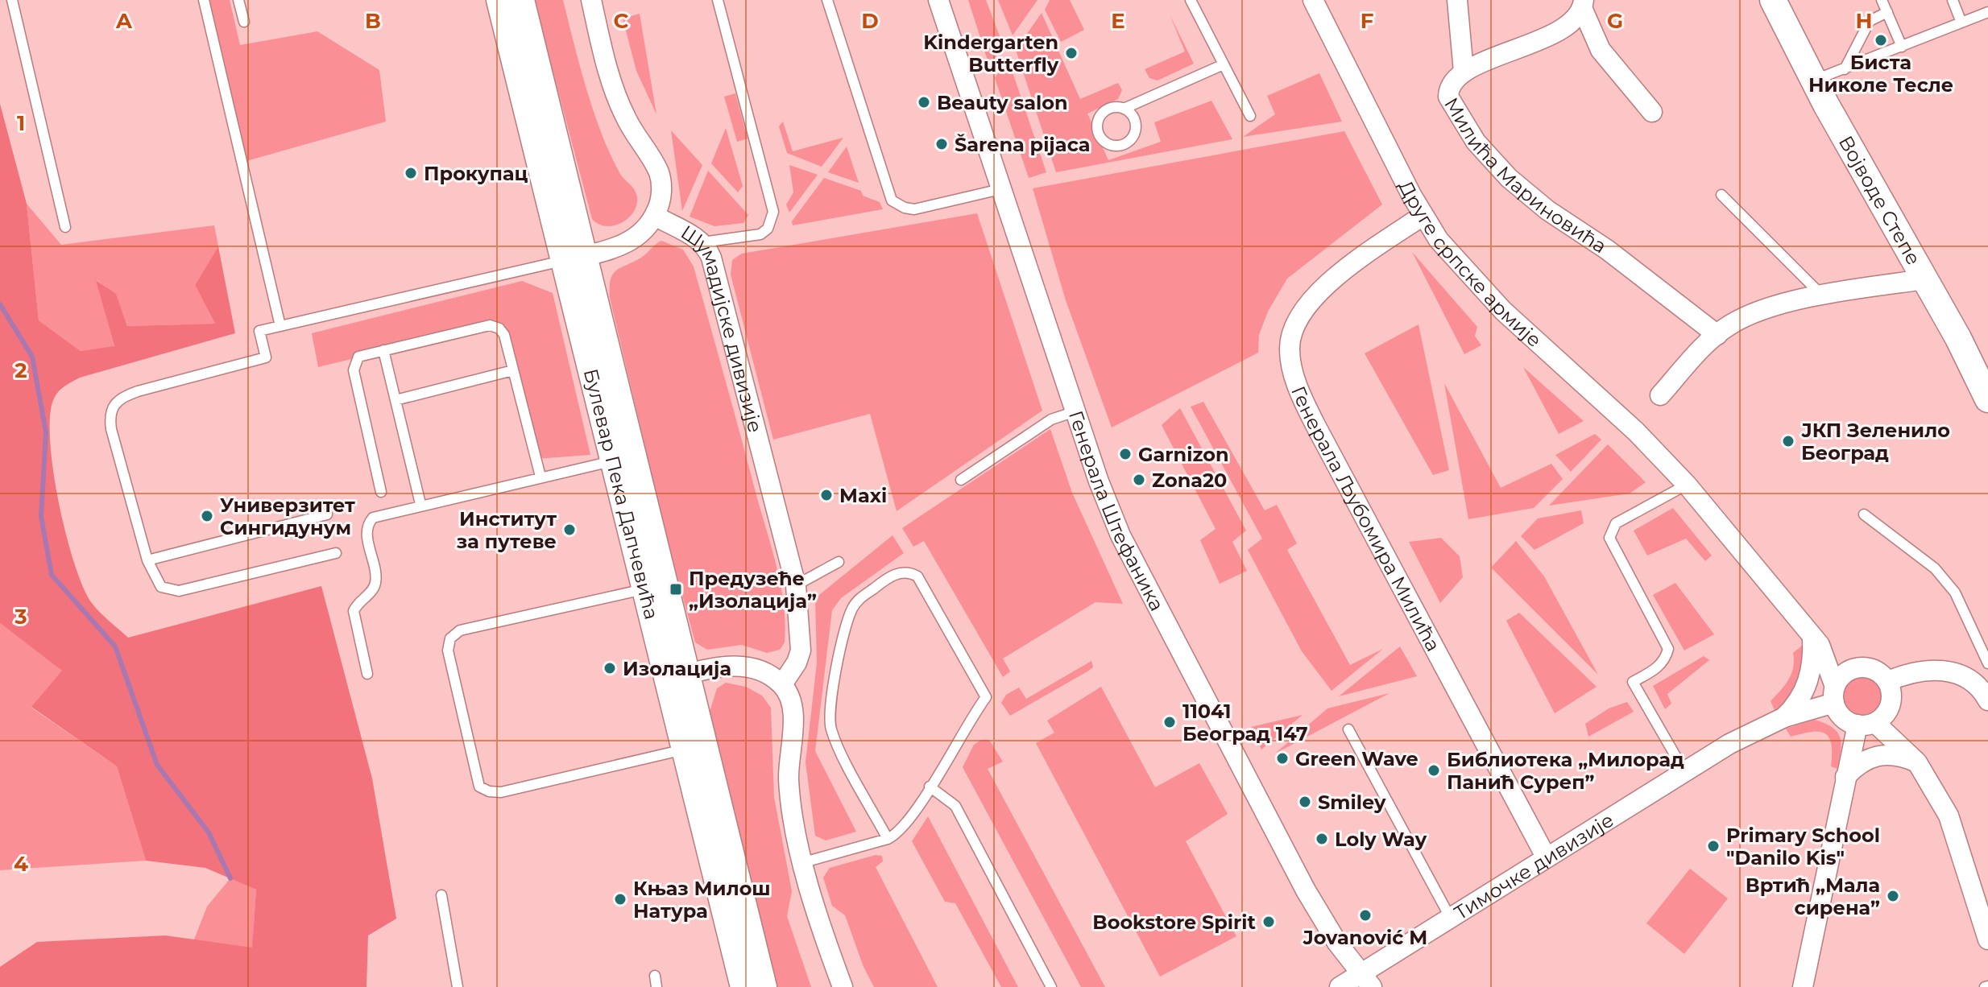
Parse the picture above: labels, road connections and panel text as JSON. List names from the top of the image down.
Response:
{
  "streets": {
    "street": [
      "Милића Мариновића",
      "Војводе Степе",
      "Друге српске армије",
      "Шумадијске дивизије",
      "Булевар Пека Дапчевића",
      "Генерала Штефаника",
      "Генерала Љубомира Милића",
      "Тимочке дивизије"
    ]
  },
  "crossings": [
    ["Друге српске армије", "Генерала Љубомира Милића"],
    ["Друге српске армије", "Тимочке дивизије"],
    ["Генерала Штефаника", "Тимочке дивизије"],
    ["Генерала Љубомира Милића", "Тимочке дивизије"]
  ],
  "places": {
    "other": [
      "Биста Николе Тесле",
      "Kindergarten Butterfly",
      "Beauty salon",
      "Šarena pijaca",
      "Прокупац",
      "ЈКП Зеленило Београд",
      "Garnizon",
      "Zona20",
      "Maxi",
      "Универзитет Сингидунум",
      "Институт за путеве",
      "Изолација",
      "11041 Београд 147",
      "Green Wave",
      "Библиотека „Милорад Панић Суреп”",
      "Smiley",
      "Loly Way",
      "Primary School \"Danilo Kis\"",
      "Вртић „Мала сирена”",
      "Књаз Милош Натура",
      "Jovanović M",
      "Bookstore Spirit"
    ],
    "transit": ["Предузеће „Изолација”"]
  },
  "grid": {
    "columns": [
      "A",
      "B",
      "C",
      "D",
      "E",
      "F",
      "G",
      "H"
    ],
    "rows": [
      "1",
      "2",
      "3",
      "4"
    ]
  }
}
